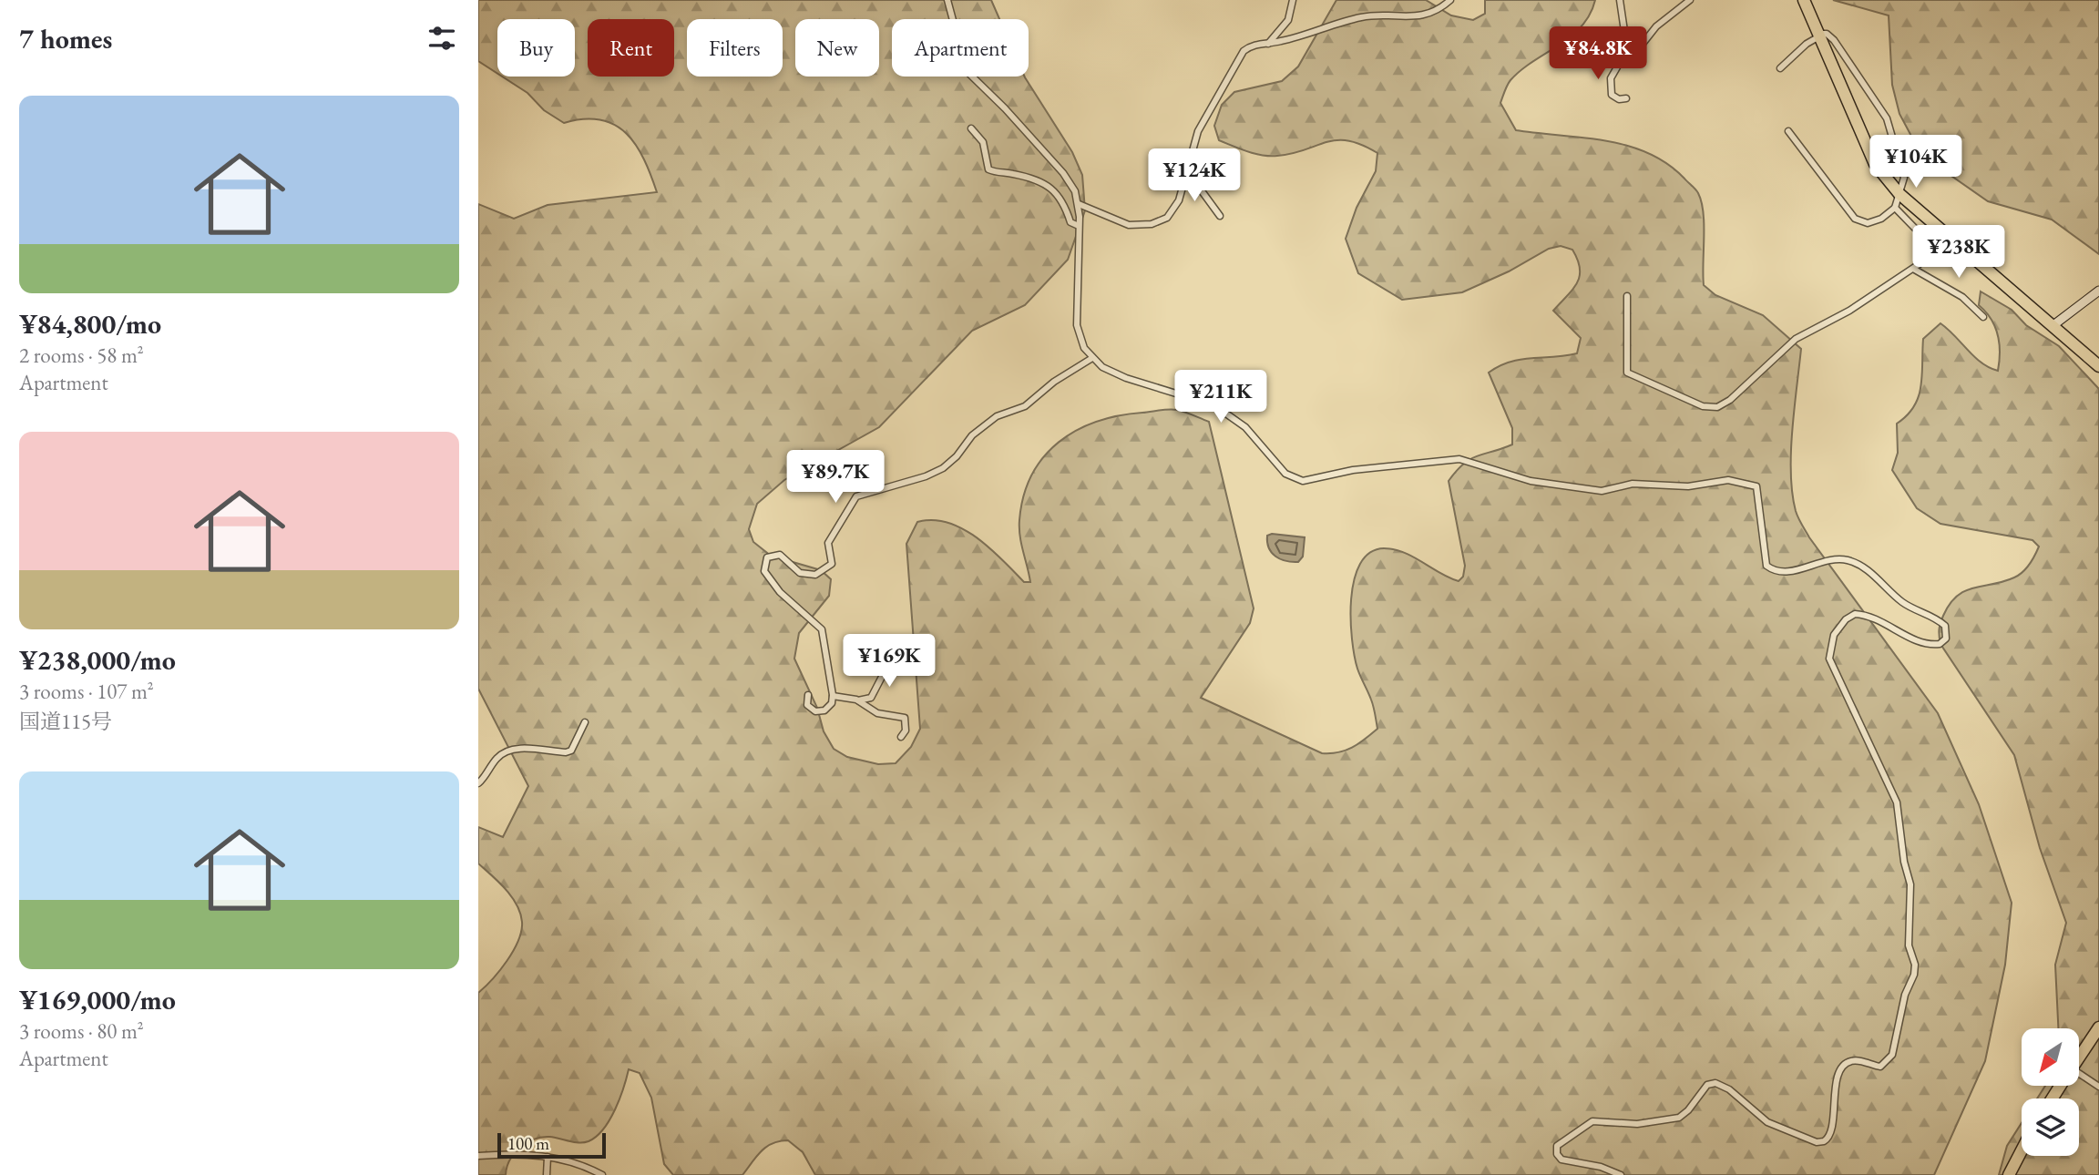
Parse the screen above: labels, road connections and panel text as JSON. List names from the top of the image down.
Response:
{
  "scale_bar": "100 m",
  "north": "bottom left",
  "page": {
    "heading": "7 homes",
    "chip": [
      "Buy",
      "Rent",
      "Filters",
      "New",
      "Apartment"
    ],
    "price": [
      "¥84.8K",
      "¥104K",
      "¥124K",
      "¥238K",
      "¥211K",
      "¥89.7K",
      "¥169K"
    ],
    "list": [
      {
        "name": "¥84,800/mo",
        "note": "2 rooms · 58 m² · Apartment"
      },
      {
        "name": "¥238,000/mo",
        "note": "3 rooms · 107 m² · 国道115号"
      },
      {
        "name": "¥169,000/mo",
        "note": "3 rooms · 80 m² · Apartment"
      }
    ],
    "scale": "100 m"
  }
}
